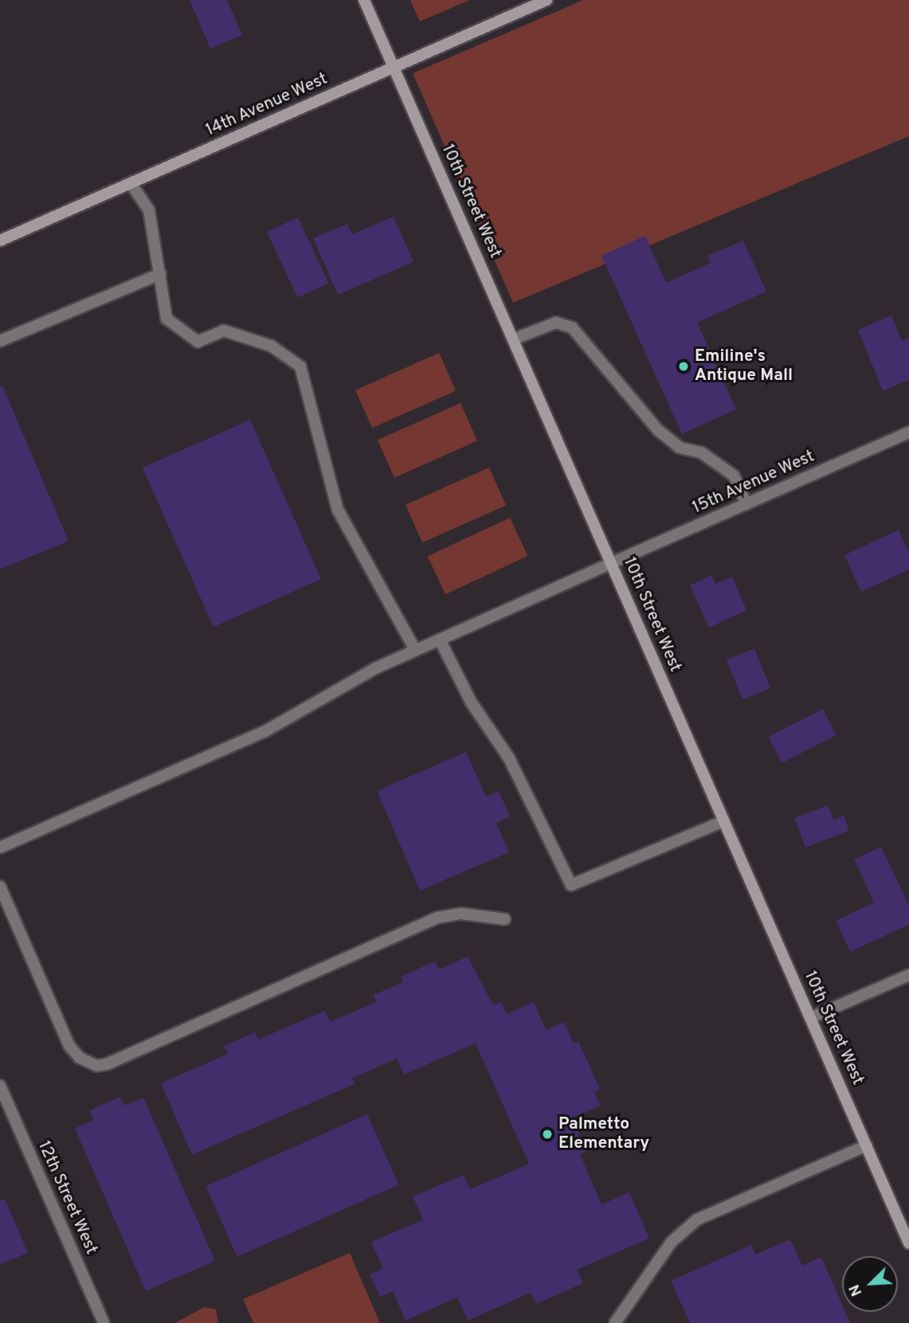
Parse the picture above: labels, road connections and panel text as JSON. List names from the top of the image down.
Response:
{
  "streets": {
    "street": [
      "14th Avenue West",
      "10th Street West",
      "15th Avenue West",
      "12th Street West"
    ]
  },
  "crossings": [
    ["14th Avenue West", "10th Street West"],
    ["10th Street West", "15th Avenue West"]
  ],
  "places": ["Emiline's Antique Mall", "Palmetto Elementary"],
  "north": "bottom left"
}
